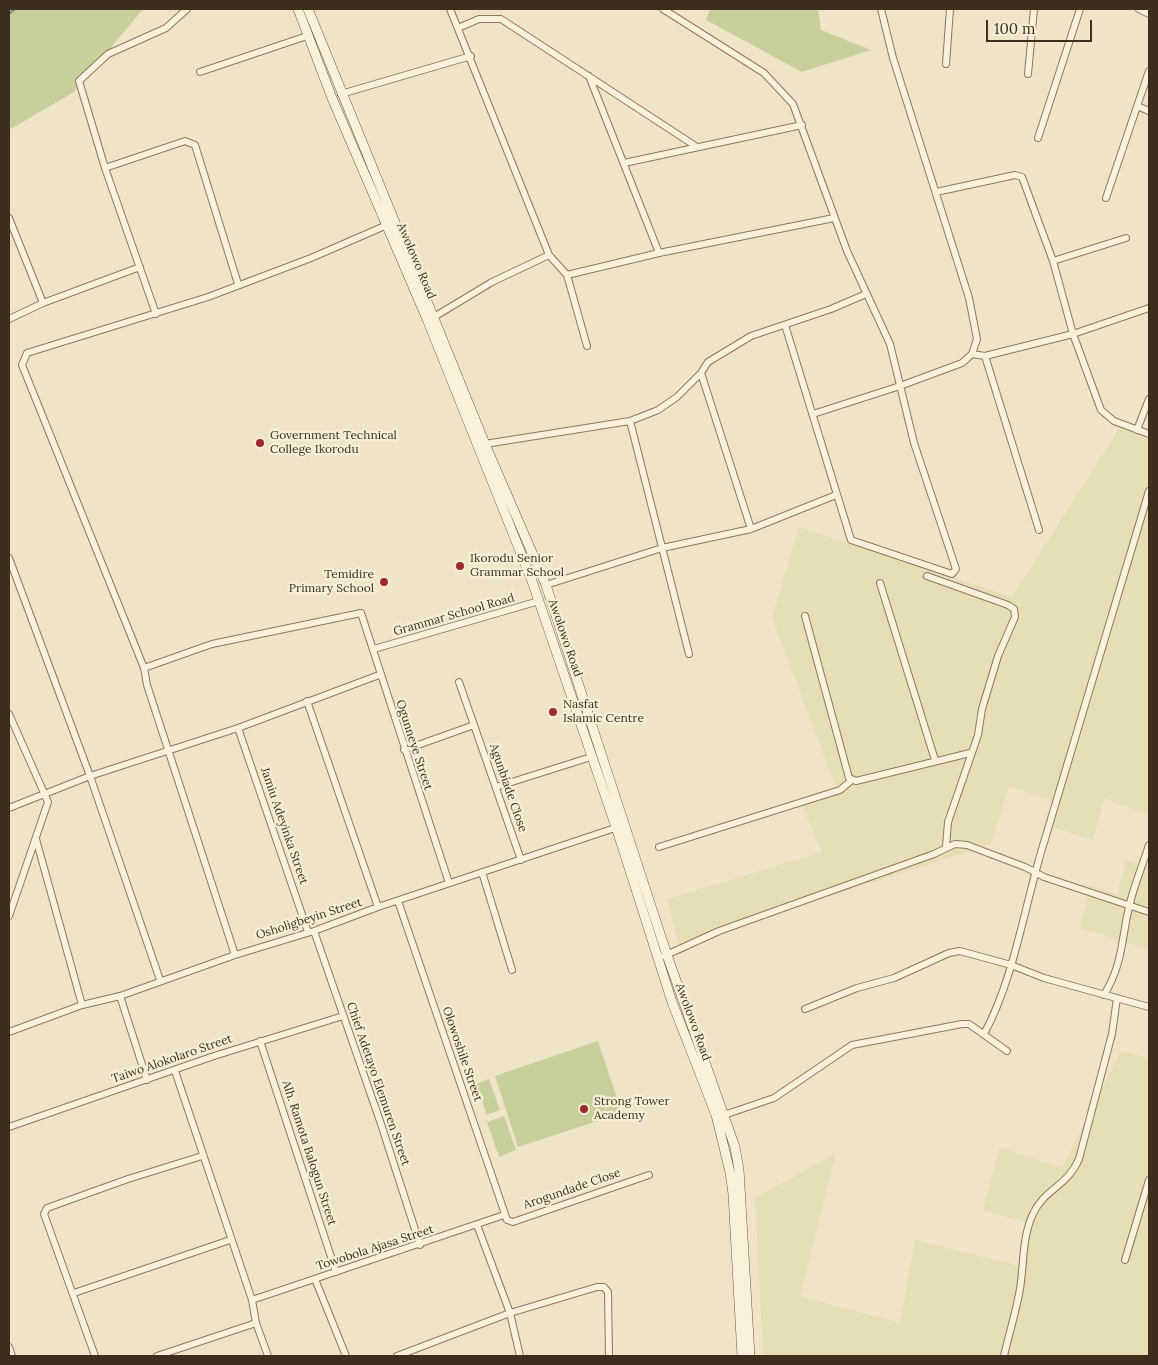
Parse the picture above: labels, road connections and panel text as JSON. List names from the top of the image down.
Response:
{
  "streets": {
    "main road": ["Awolowo Road"],
    "street": [
      "Grammar School Road",
      "Ogunneye Street",
      "Agunbiade Close",
      "Jamiu Adeyinka Street",
      "Osholigbeyin Street",
      "Olowoshile Street",
      "Taiwo Alokolaro Street",
      "Chief Adetayo Elemuren Street",
      "Alh. Ramota Balogun Street",
      "Arogundade Close",
      "Towobola Ajasa Street"
    ]
  },
  "crossings": [
    ["Awolowo Road", "Grammar School Road"],
    ["Awolowo Road", "Osholigbeyin Street"],
    ["Grammar School Road", "Ogunneye Street"],
    ["Ogunneye Street", "Osholigbeyin Street"],
    ["Agunbiade Close", "Osholigbeyin Street"],
    ["Jamiu Adeyinka Street", "Osholigbeyin Street"],
    ["Jamiu Adeyinka Street", "Chief Adetayo Elemuren Street"],
    ["Osholigbeyin Street", "Olowoshile Street"],
    ["Osholigbeyin Street", "Chief Adetayo Elemuren Street"],
    ["Olowoshile Street", "Arogundade Close"],
    ["Olowoshile Street", "Towobola Ajasa Street"],
    ["Taiwo Alokolaro Street", "Chief Adetayo Elemuren Street"],
    ["Taiwo Alokolaro Street", "Alh. Ramota Balogun Street"],
    ["Chief Adetayo Elemuren Street", "Towobola Ajasa Street"],
    ["Alh. Ramota Balogun Street", "Towobola Ajasa Street"],
    ["Arogundade Close", "Towobola Ajasa Street"]
  ],
  "places": [
    "Government Technical College Ikorodu",
    "Ikorodu Senior Grammar School",
    "Temidire Primary School",
    "Nasfat Islamic Centre",
    "Strong Tower Academy"
  ],
  "scale_bar": "100 m"
}
